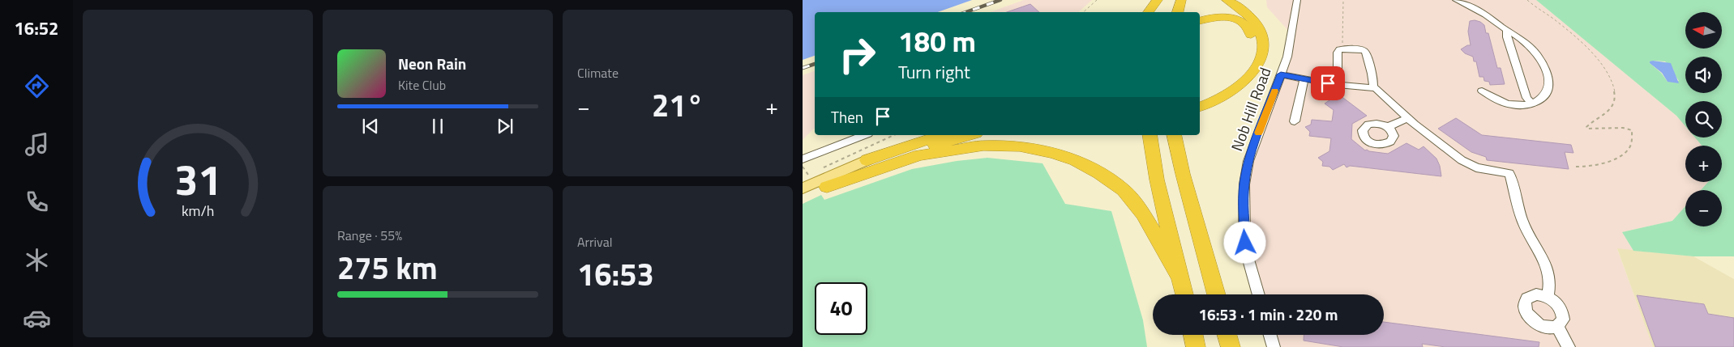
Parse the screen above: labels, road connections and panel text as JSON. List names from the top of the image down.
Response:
{
  "streets": {
    "street": ["Nob Hill Road"]
  },
  "north": "left",
  "page": {
    "tabs": "16:52",
    "tile": [
      "Climate",
      ["Range · 55%", "275 km"],
      ["Arrival", "16:53"]
    ],
    "map_buttons": ["+", "−"],
    "turn": ["180 m", "Turn right"],
    "song": ["Neon Rain", "Kite Club"],
    "heat": ["−", "21°", "+"],
    "then": "Then",
    "limit": "40",
    "trip": "16:53 · 1 min · 220 m",
    "gauge": ["31", "km/h"]
  }
}
